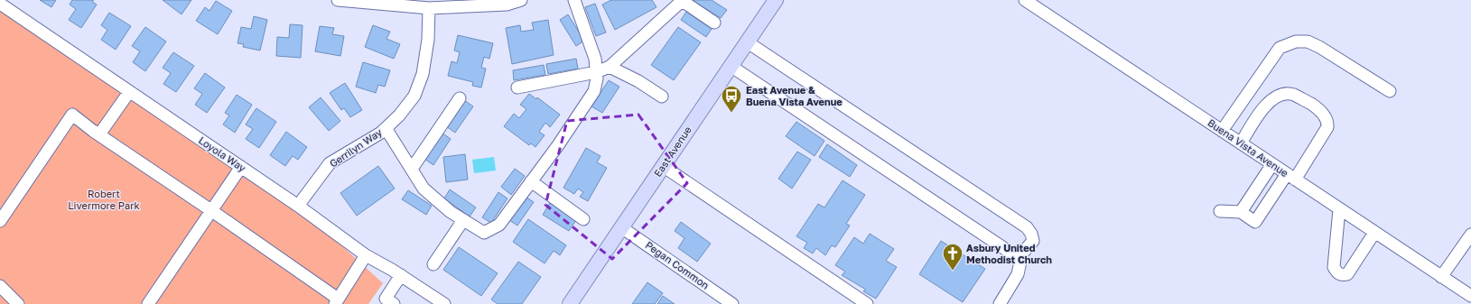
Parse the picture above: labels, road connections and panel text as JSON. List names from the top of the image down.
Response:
{
  "streets": {
    "main road": ["East Avenue"],
    "street": [
      "Gerrilyn Way",
      "Buena Vista Avenue",
      "Loyola Way",
      "Pegan Common"
    ]
  },
  "crossings": [
    ["Gerrilyn Way", "Loyola Way"],
    ["East Avenue", "Pegan Common"]
  ],
  "parks": ["Robert Livermore Park"],
  "places": {
    "bus stop": ["East Avenue & Buena Vista Avenue"],
    "church": ["Asbury United Methodist Church"]
  }
}
